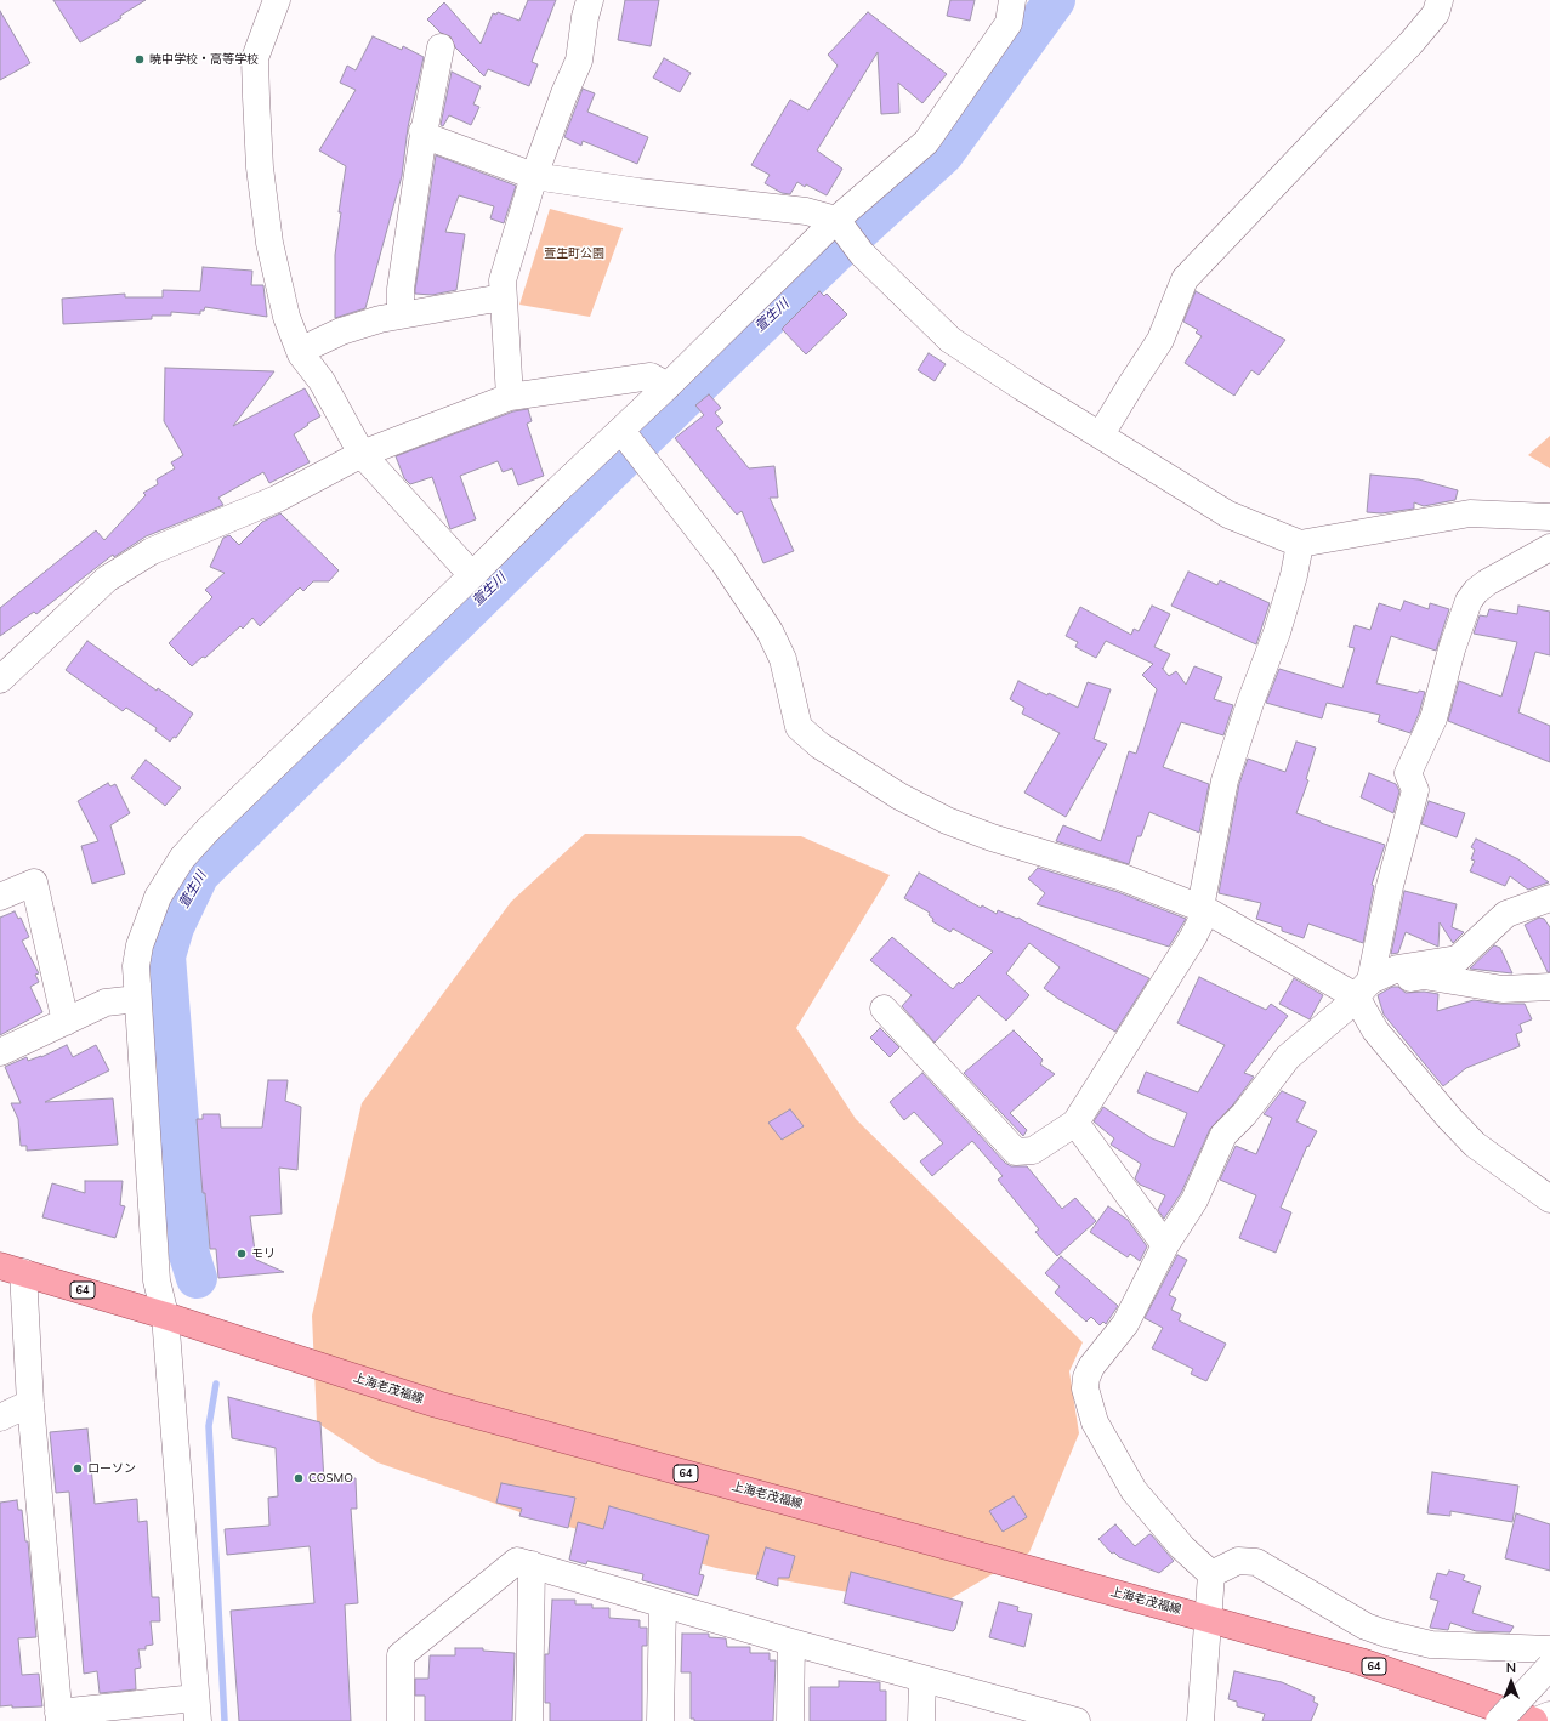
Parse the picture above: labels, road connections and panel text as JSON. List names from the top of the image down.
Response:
{
  "streets": {
    "main road": ["64", "上海老茂福線"]
  },
  "water": ["萱生川"],
  "parks": ["萱生町公園"],
  "places": [
    "暁中学校・高等学校",
    "モリ",
    "ローソン",
    "COSMO"
  ],
  "north": "top"
}
